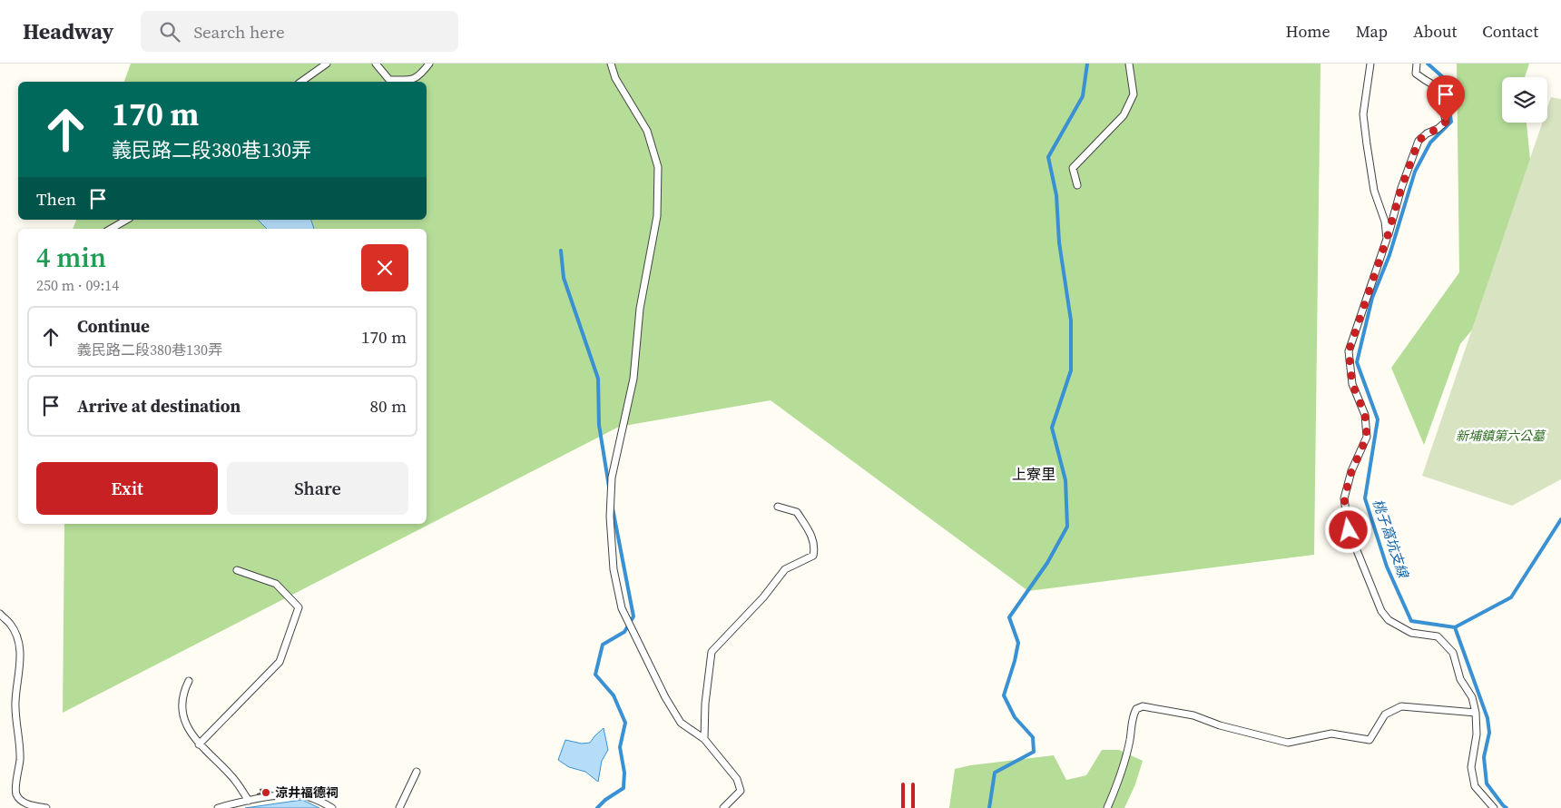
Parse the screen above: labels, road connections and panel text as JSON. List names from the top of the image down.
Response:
{
  "districts": ["上寮里"],
  "water": ["桃子窩坑支線"],
  "parks": ["新埔鎮第六公墓"],
  "places": ["涼井福德祠"],
  "page": {
    "header": "Headway",
    "search": "Search here",
    "nav": [
      "Home",
      "Map",
      "About",
      "Contact"
    ],
    "turn": ["170 m", "義民路二段380巷130弄"],
    "then": "Then",
    "heading": ["4 min", "250 m · 09:14"],
    "list": [
      {
        "name": "Continue",
        "note": "義民路二段380巷130弄",
        "value": "170 m"
      },
      {
        "name": "Arrive at destination",
        "value": "80 m"
      }
    ],
    "buttons": ["Exit", "Share"]
  }
}
